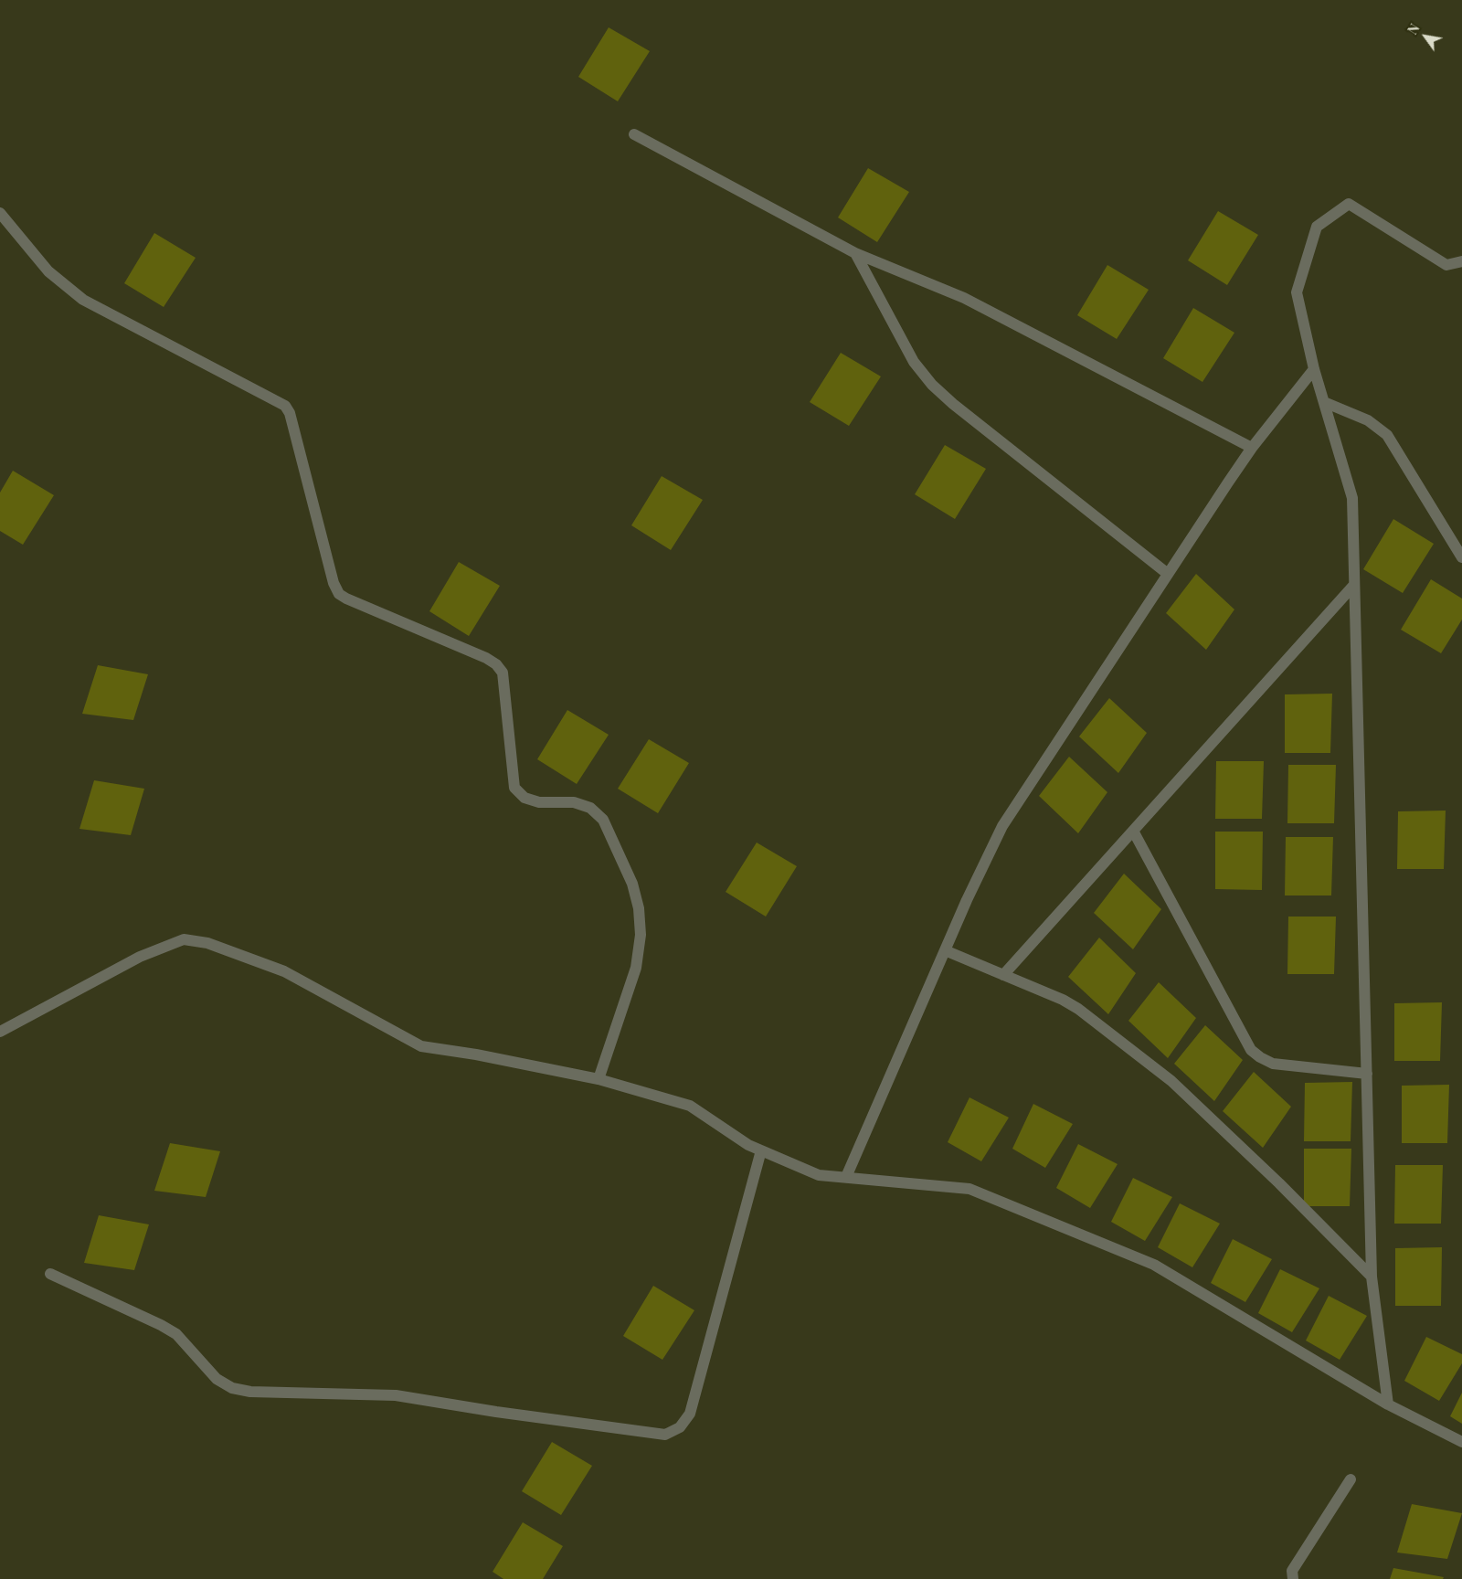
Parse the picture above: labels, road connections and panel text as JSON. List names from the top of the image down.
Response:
{
  "north": "top left"
}
